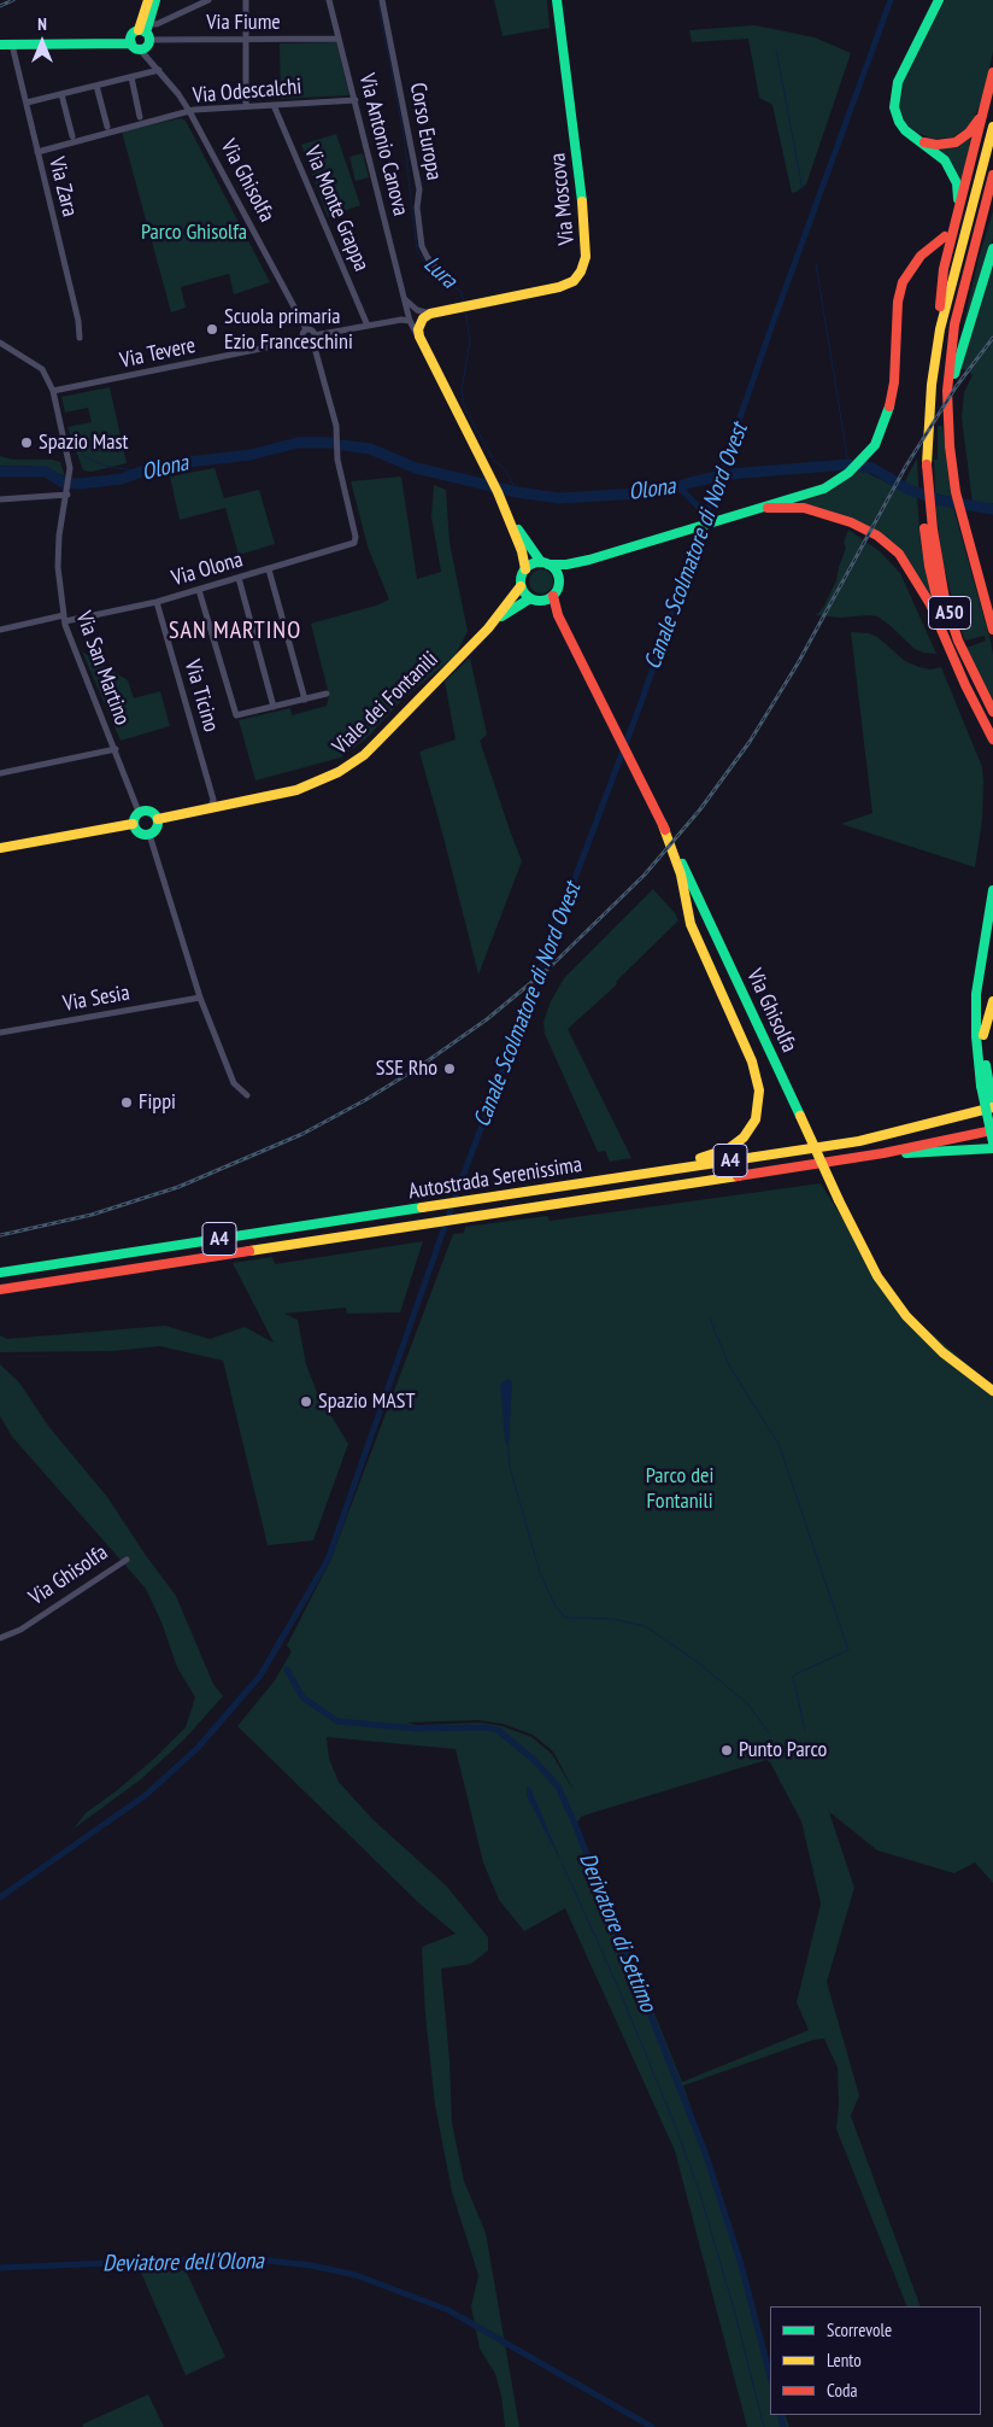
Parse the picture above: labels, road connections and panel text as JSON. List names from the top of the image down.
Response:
{
  "streets": {
    "main road": [
      "Via Ghisolfa",
      "Via Moscova",
      "A50",
      "Viale dei Fontanili",
      "A4",
      "Autostrada Serenissima"
    ],
    "street": [
      "Via Fiume",
      "Via Odescalchi",
      "Corso Europa",
      "Via Antonio Canova",
      "Via Zara",
      "Via Monte Grappa",
      "Via Tevere",
      "Via Olona",
      "Via San Martino",
      "Via Ticino",
      "Via Sesia"
    ]
  },
  "crossings": [
    ["Via Fiume", "Via Antonio Canova"],
    ["Via Fiume", "Via Ghisolfa"],
    ["Via Odescalchi", "Via Antonio Canova"],
    ["Via Odescalchi", "Via Ghisolfa"],
    ["Via Odescalchi", "Via Zara"],
    ["Via Odescalchi", "Via Monte Grappa"],
    ["Via Ghisolfa", "Viale dei Fontanili"],
    ["Via Tevere", "Via San Martino"],
    ["Via Olona", "Via San Martino"],
    ["Via Olona", "Via Ticino"],
    ["Via San Martino", "Viale dei Fontanili"]
  ],
  "districts": ["SAN MARTINO"],
  "water": [
    "Lura",
    "Olona",
    "Canale Scolmatore di Nord Ovest",
    "Derivatore di Settimo",
    "Deviatore dell'Olona"
  ],
  "parks": ["Parco Ghisolfa", "Parco dei Fontanili"],
  "places": [
    "Scuola primaria Ezio Franceschini",
    "Spazio Mast",
    "SSE Rho",
    "Fippi",
    "Spazio MAST",
    "Punto Parco"
  ],
  "legend": ["Scorrevole", "Lento", "Coda"],
  "north": "top"
}
